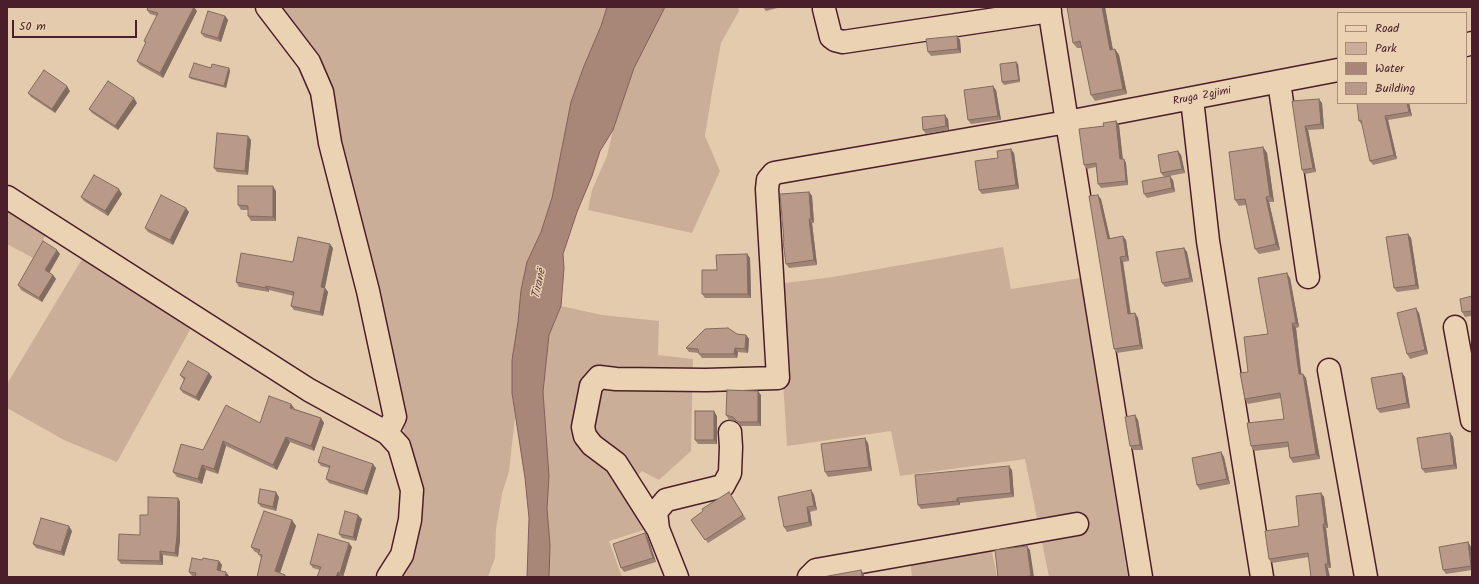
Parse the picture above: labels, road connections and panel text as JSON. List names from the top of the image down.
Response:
{
  "streets": {
    "street": ["Rruga Zgjimi"]
  },
  "water": ["Tiranë"],
  "legend": [
    "Road",
    "Park",
    "Water",
    "Building"
  ],
  "scale_bar": "50 m"
}
